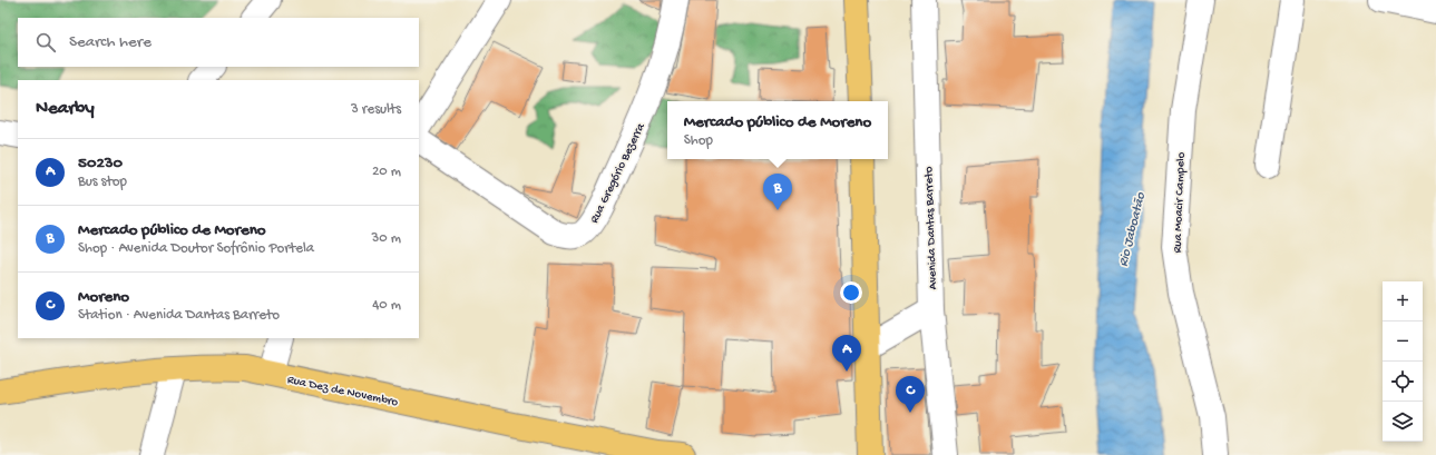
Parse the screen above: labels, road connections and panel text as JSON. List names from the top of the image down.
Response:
{
  "streets": {
    "main road": ["Rua Dez de Novembro"],
    "street": ["Rua Gregório Bezerra", "Rua Moacir Campelo", "Avenida Dantas Barreto"]
  },
  "water": ["Rio Jaboatão"],
  "page": {
    "search": "Search here",
    "heading": ["Nearby", "3 results"],
    "popup": ["Mercado público de Moreno", "Shop"],
    "list": [
      {
        "mark": "A",
        "name": "50230",
        "note": "Bus stop",
        "value": "20 m"
      },
      {
        "mark": "B",
        "name": "Mercado público de Moreno",
        "note": "Shop · Avenida Doutor Sofrônio Portela",
        "value": "30 m"
      },
      {
        "mark": "C",
        "name": "Moreno",
        "note": "Station · Avenida Dantas Barreto",
        "value": "40 m"
      }
    ],
    "pins": ["B", "A", "C"],
    "map_buttons": ["+", "−"]
  }
}
